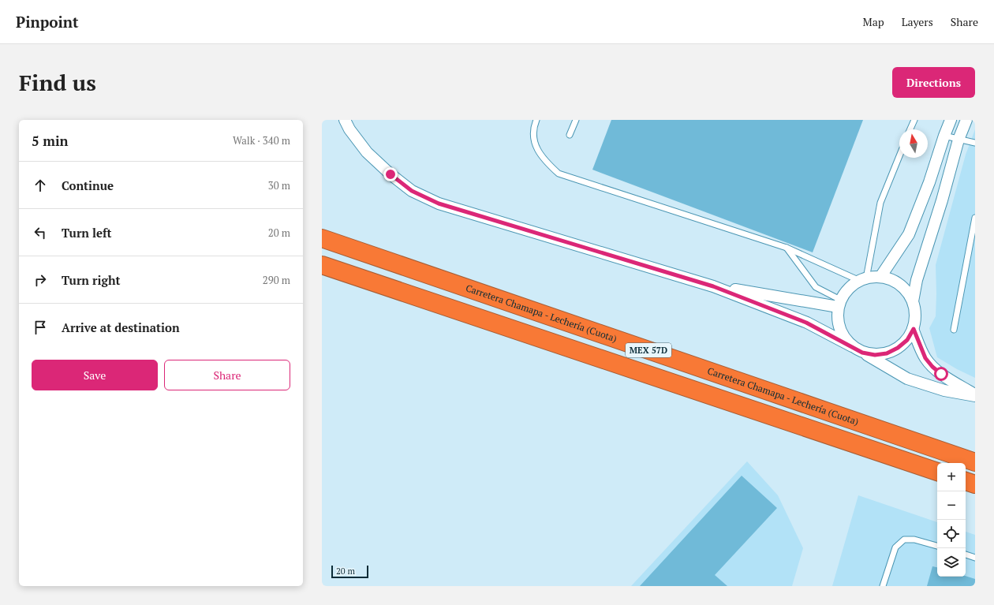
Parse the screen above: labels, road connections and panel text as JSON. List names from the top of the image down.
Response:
{
  "streets": {
    "highway": ["Carretera Chamapa - Lechería (Cuota)", "MEX 57D"]
  },
  "scale_bar": "20 m",
  "north": "top",
  "page": {
    "header": "Pinpoint",
    "nav": ["Map", "Layers", "Share"],
    "buttons": [
      "Directions",
      ["Save", "Share"]
    ],
    "title": "Find us",
    "heading": ["5 min", "Walk · 340 m"],
    "list": [
      ["Continue", "30 m"],
      ["Turn left", "20 m"],
      ["Turn right", "290 m"],
      "Arrive at destination"
    ],
    "map_buttons": ["+", "−"],
    "scale": "20 m"
  }
}
